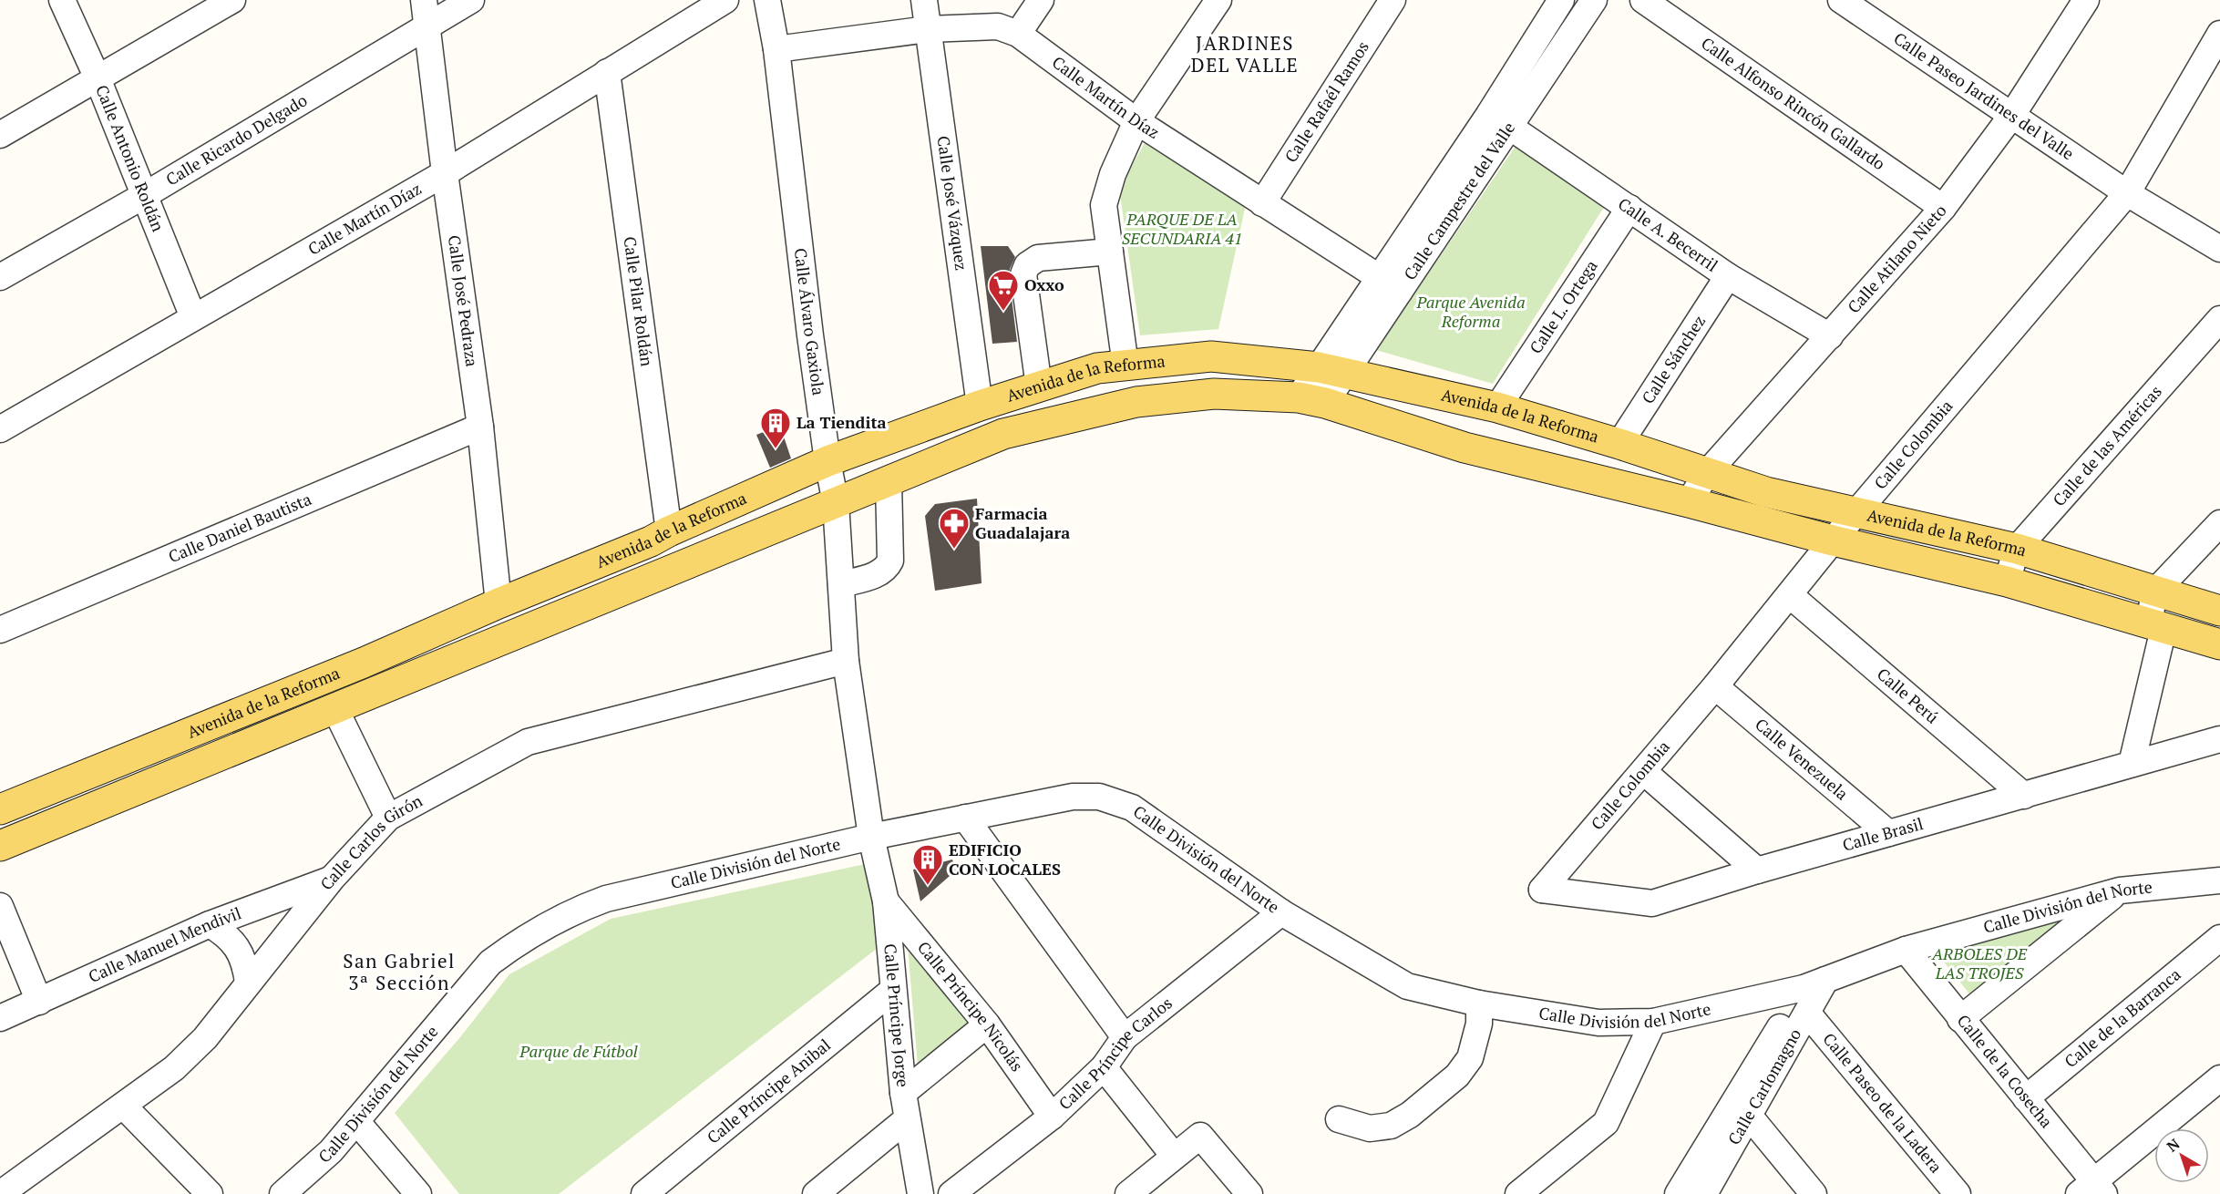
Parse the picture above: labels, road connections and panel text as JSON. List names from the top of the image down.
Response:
{
  "streets": {
    "main road": ["Avenida de la Reforma"],
    "street": [
      "Calle Paseo Jardines del Valle",
      "Calle Martín Díaz",
      "Calle Rafaél Ramos",
      "Calle Alfonso Rincón Gallardo",
      "Calle Ricardo Delgado",
      "Calle Antonio Roldán",
      "Calle Campestre del Valle",
      "Calle José Vázquez",
      "Calle A. Becerril",
      "Calle Atilano Nieto",
      "Calle José Pedraza",
      "Calle Pilar Roldán",
      "Calle L. Ortega",
      "Calle Álvaro Gaxiola",
      "Calle Sánchez",
      "Calle Colombia",
      "Calle de las Américas",
      "Calle Daniel Bautista",
      "Calle Perú",
      "Calle Venezuela",
      "Calle Brasil",
      "Calle Carlos Girón",
      "Calle División del Norte",
      "Calle Manuel Mendivil",
      "Calle Príncipe Nicolás",
      "Calle Príncipe Jorge",
      "Calle de la Barranca",
      "Calle Príncipe Carlos",
      "Calle de la Cosecha",
      "Calle Carlomagno",
      "Calle Príncipe Anibal",
      "Calle Paseo de la Ladera"
    ]
  },
  "crossings": [
    ["Calle Paseo Jardines del Valle", "Calle Atilano Nieto"],
    ["Calle Paseo Jardines del Valle", "Calle Colombia"],
    ["Calle Martín Díaz", "Calle Rafaél Ramos"],
    ["Calle Martín Díaz", "Calle Antonio Roldán"],
    ["Calle Martín Díaz", "Calle Campestre del Valle"],
    ["Calle Martín Díaz", "Calle José Vázquez"],
    ["Calle Martín Díaz", "Calle José Pedraza"],
    ["Calle Martín Díaz", "Calle Pilar Roldán"],
    ["Calle Martín Díaz", "Calle Álvaro Gaxiola"],
    ["Calle Alfonso Rincón Gallardo", "Calle Atilano Nieto"],
    ["Calle Ricardo Delgado", "Calle Antonio Roldán"],
    ["Calle Ricardo Delgado", "Calle José Pedraza"],
    ["Calle Campestre del Valle", "Calle A. Becerril"],
    ["Calle Campestre del Valle", "Avenida de la Reforma"],
    ["Calle José Vázquez", "Avenida de la Reforma"],
    ["Calle A. Becerril", "Calle Atilano Nieto"],
    ["Calle A. Becerril", "Calle L. Ortega"],
    ["Calle A. Becerril", "Calle Sánchez"],
    ["Calle Atilano Nieto", "Avenida de la Reforma"],
    ["Calle José Pedraza", "Avenida de la Reforma"],
    ["Calle José Pedraza", "Calle Daniel Bautista"],
    ["Calle Pilar Roldán", "Avenida de la Reforma"],
    ["Calle L. Ortega", "Avenida de la Reforma"],
    ["Calle Álvaro Gaxiola", "Avenida de la Reforma"],
    ["Calle Álvaro Gaxiola", "Calle Carlos Girón"],
    ["Calle Álvaro Gaxiola", "Calle División del Norte"],
    ["Calle Álvaro Gaxiola", "Calle Príncipe Jorge"],
    ["Calle Sánchez", "Avenida de la Reforma"],
    ["Avenida de la Reforma", "Calle Colombia"],
    ["Avenida de la Reforma", "Calle de las Américas"],
    ["Calle Colombia", "Calle Perú"],
    ["Calle Colombia", "Calle Venezuela"],
    ["Calle Colombia", "Calle Brasil"],
    ["Calle Perú", "Calle Brasil"],
    ["Calle Venezuela", "Calle Brasil"],
    ["Calle Carlos Girón", "Calle Manuel Mendivil"],
    ["Calle División del Norte", "Calle Príncipe Jorge"],
    ["Calle División del Norte", "Calle Príncipe Carlos"],
    ["Calle División del Norte", "Calle de la Cosecha"],
    ["Calle División del Norte", "Calle Carlomagno"],
    ["Calle División del Norte", "Calle Paseo de la Ladera"],
    ["Calle Príncipe Nicolás", "Calle Príncipe Jorge"],
    ["Calle Príncipe Nicolás", "Calle Príncipe Carlos"],
    ["Calle Príncipe Jorge", "Calle Príncipe Anibal"],
    ["Calle de la Barranca", "Calle de la Cosecha"],
    ["Calle Carlomagno", "Calle Paseo de la Ladera"]
  ],
  "districts": ["JARDINES DEL VALLE", "San Gabriel 3ª Sección"],
  "parks": [
    "PARQUE DE LA SECUNDARIA 41",
    "Parque Avenida Reforma",
    "ARBOLES DE LAS TROJES",
    "Parque de Fútbol"
  ],
  "places": {
    "supermarket": ["Oxxo"],
    "building": ["La Tiendita", "EDIFICIO CON LOCALES"],
    "pharmacy": ["Farmacia Guadalajara"]
  },
  "north": "top left"
}
